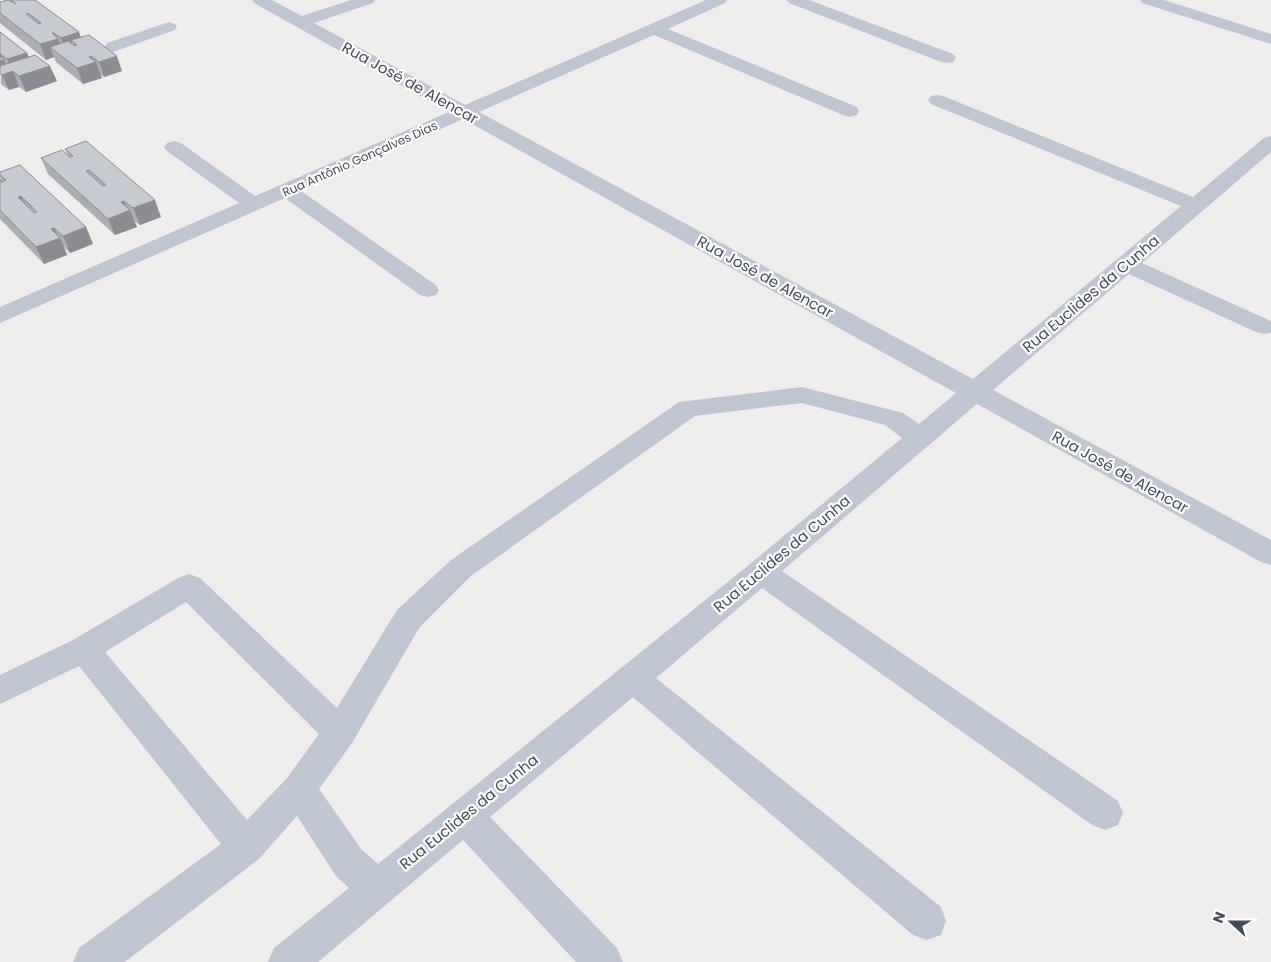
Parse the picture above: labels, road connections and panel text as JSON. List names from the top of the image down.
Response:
{
  "streets": {
    "street": ["Rua José de Alencar", "Rua Antônio Gonçalves Dias", "Rua Euclides da Cunha"]
  },
  "crossings": [
    ["Rua José de Alencar", "Rua Antônio Gonçalves Dias"],
    ["Rua José de Alencar", "Rua Euclides da Cunha"]
  ],
  "north": "left"
}
